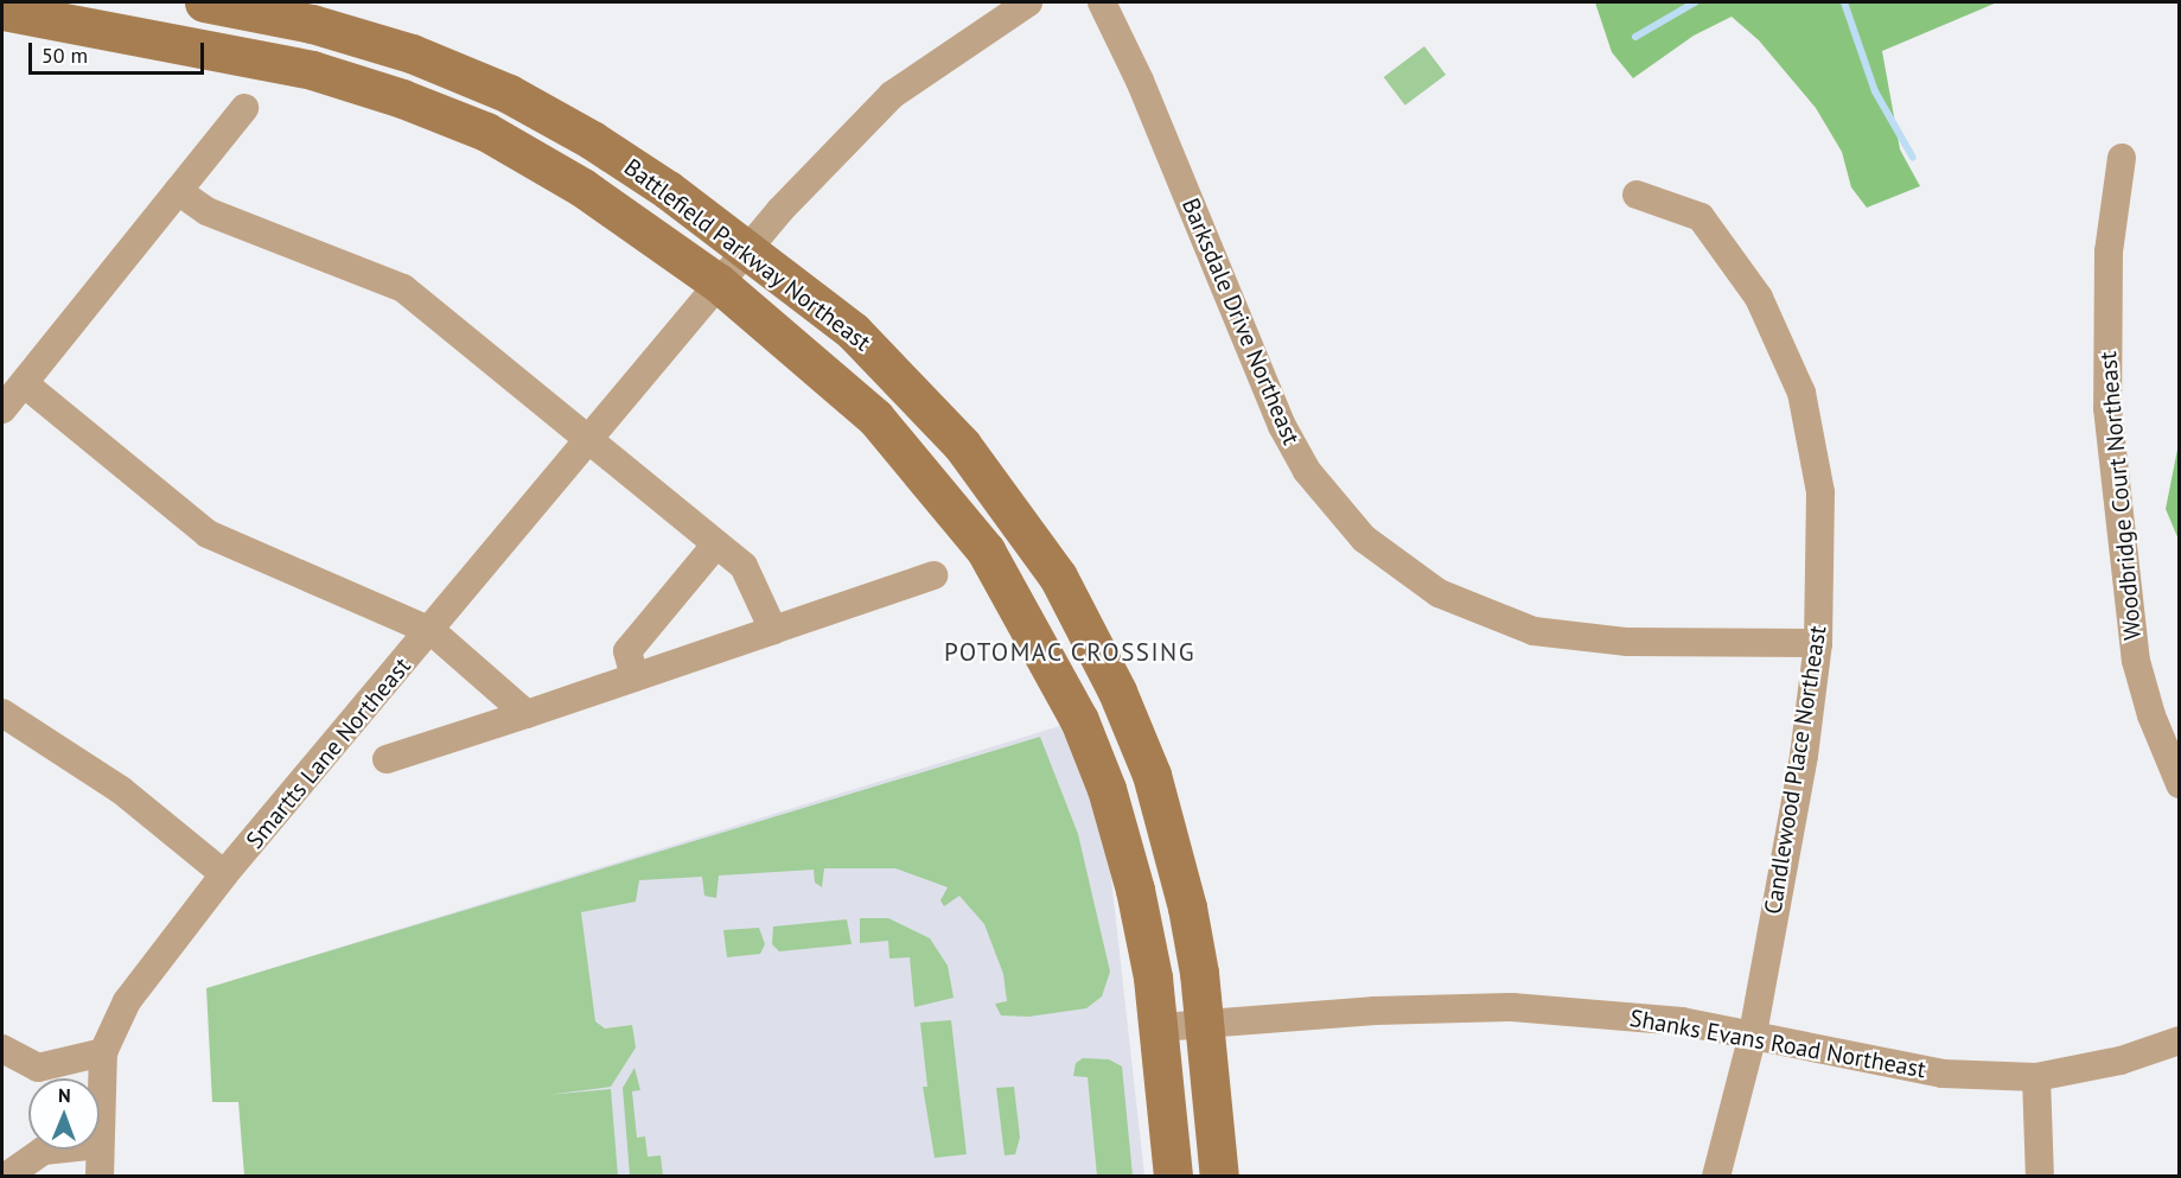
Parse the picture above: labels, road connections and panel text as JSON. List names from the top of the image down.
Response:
{
  "streets": {
    "main road": ["Battlefield Parkway Northeast"],
    "street": [
      "Barksdale Drive Northeast",
      "Woodbridge Court Northeast",
      "Smartts Lane Northeast",
      "Candlewood Place Northeast",
      "Shanks Evans Road Northeast"
    ]
  },
  "crossings": [
    ["Battlefield Parkway Northeast", "Smartts Lane Northeast"],
    ["Battlefield Parkway Northeast", "Shanks Evans Road Northeast"],
    ["Barksdale Drive Northeast", "Candlewood Place Northeast"],
    ["Candlewood Place Northeast", "Shanks Evans Road Northeast"]
  ],
  "districts": ["POTOMAC CROSSING"],
  "scale_bar": "50 m",
  "north": "top"
}
